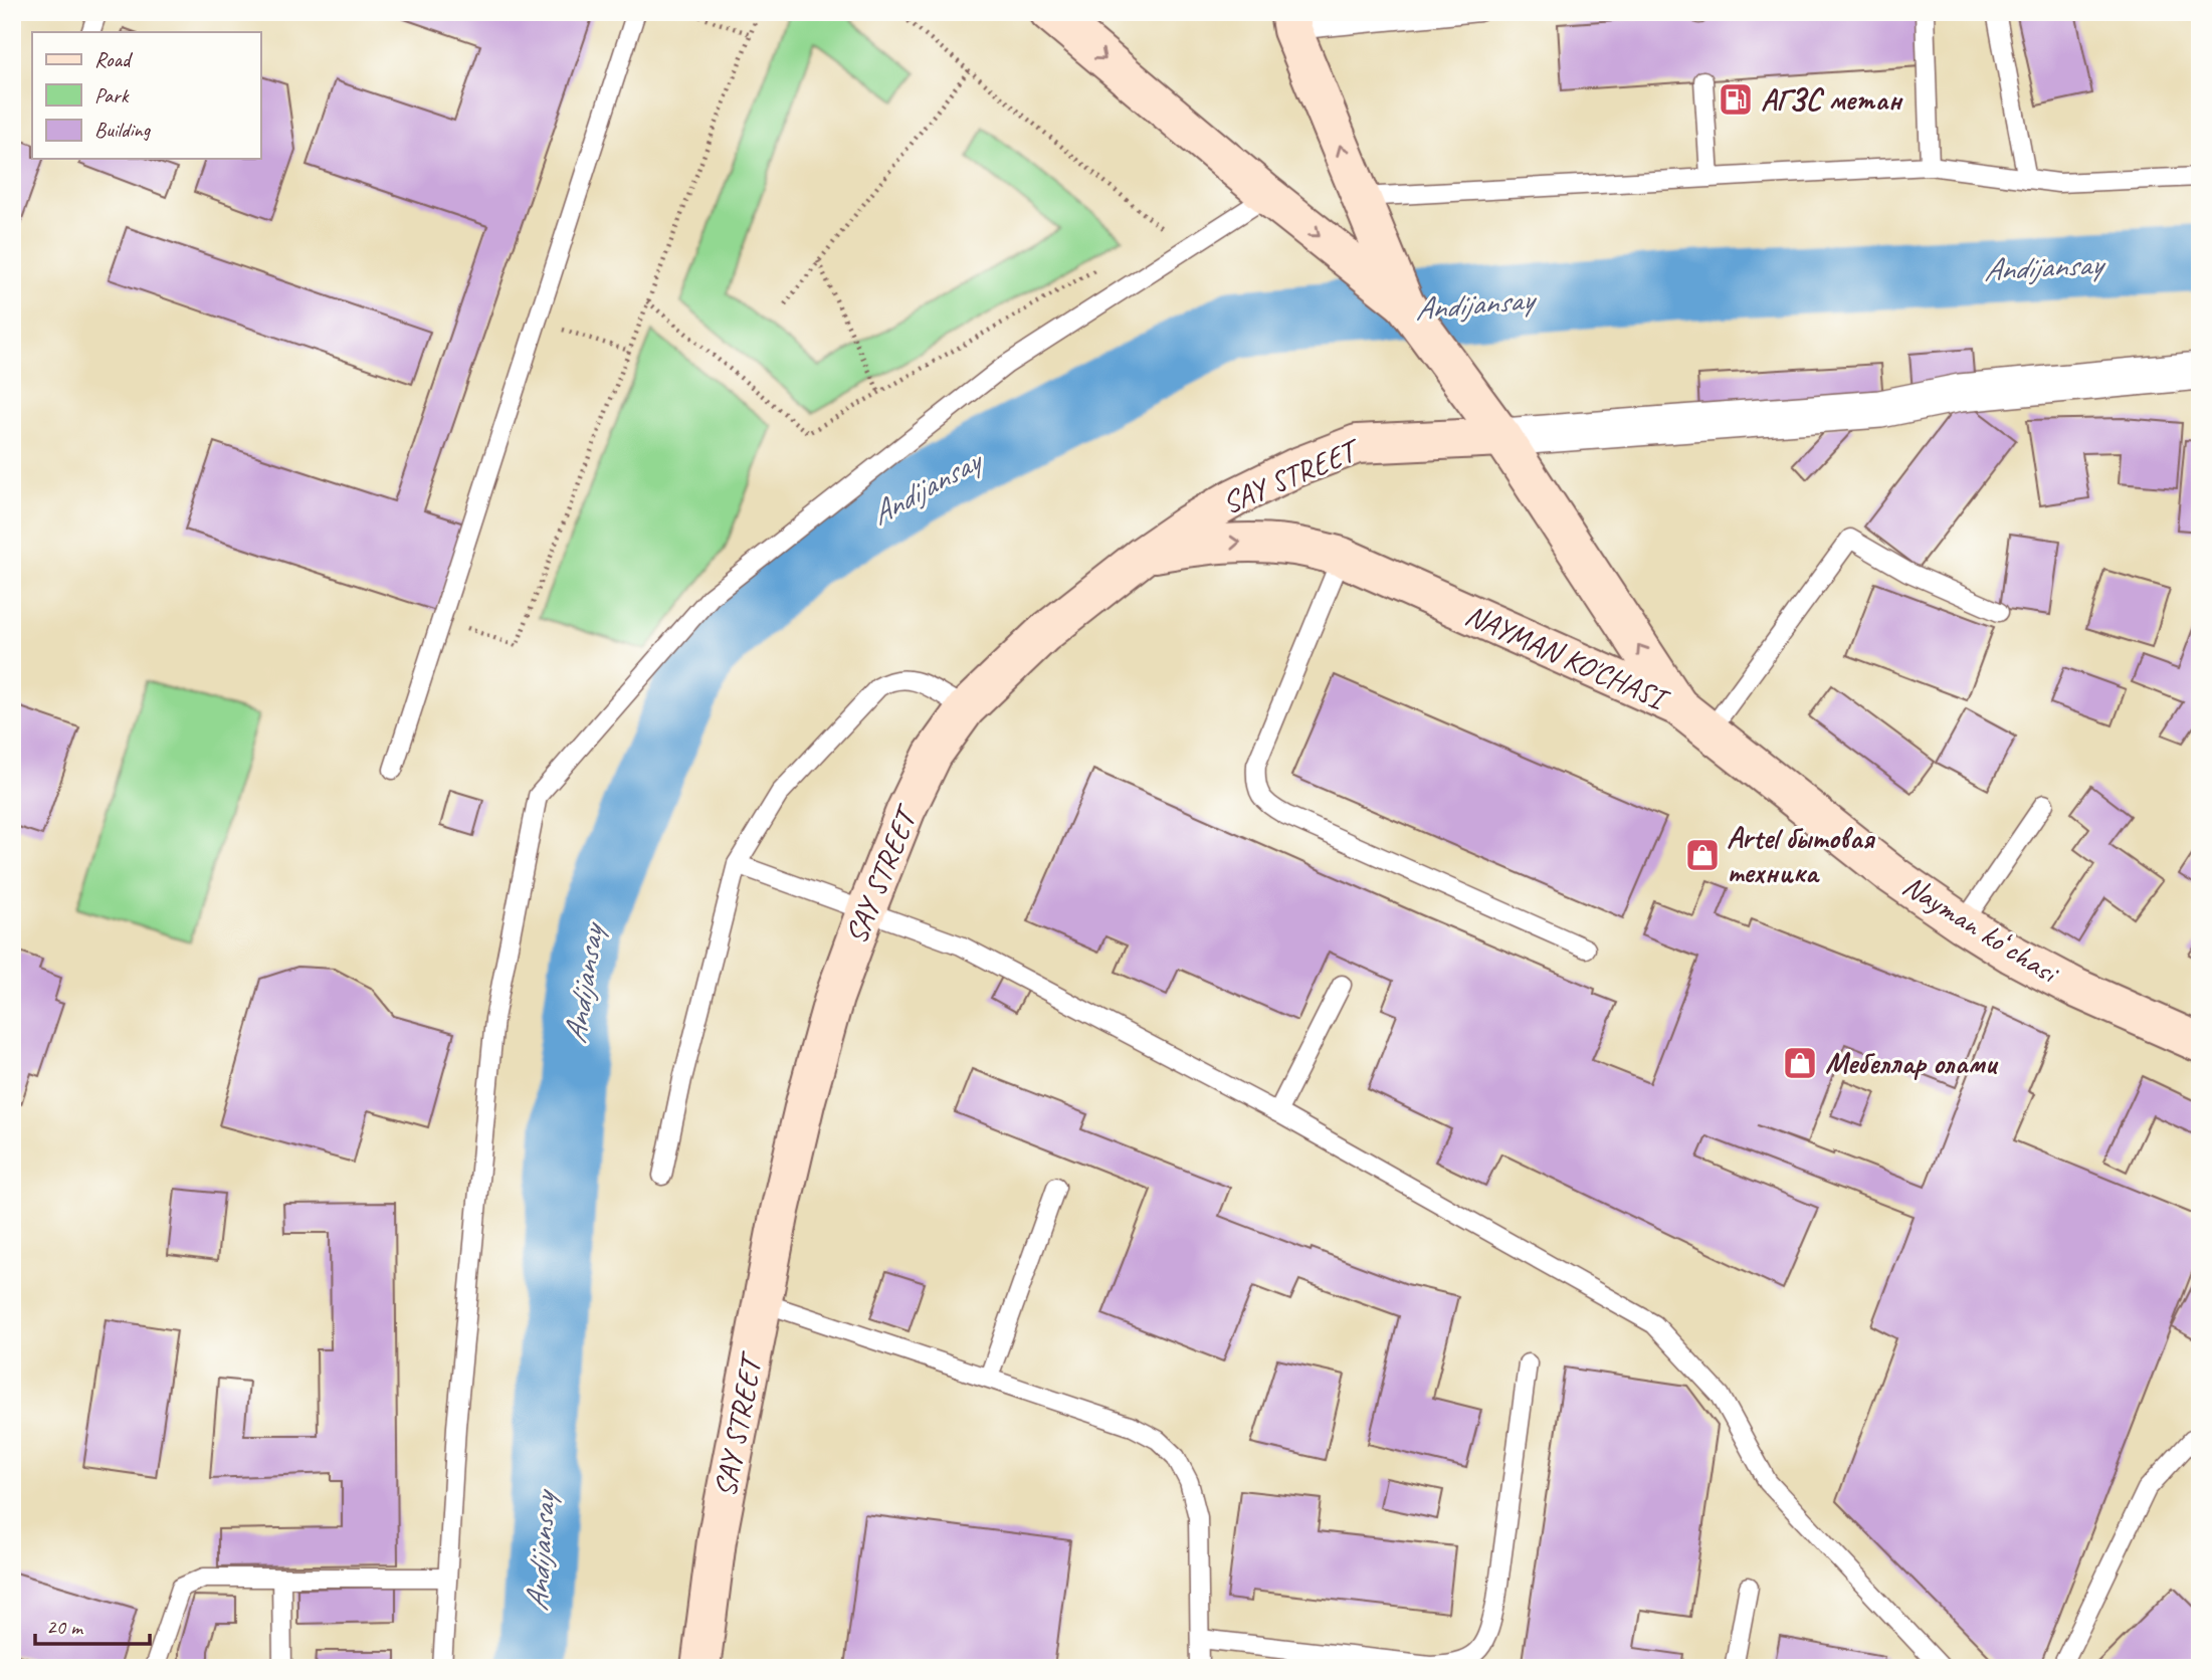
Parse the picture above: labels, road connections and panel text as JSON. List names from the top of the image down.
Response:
{
  "streets": {
    "main road": ["SAY STREET", "NAYMAN KO'CHASI", "Nayman koʻchasi"]
  },
  "crossings": [
    ["SAY STREET", "NAYMAN KO'CHASI"],
    ["NAYMAN KO'CHASI", "Nayman koʻchasi"]
  ],
  "water": ["Andijansay"],
  "places": {
    "fuel station": ["АГЗС метан"],
    "shop": ["Artel бытовая техника", "Мебеллар олами"]
  },
  "legend": ["Road", "Park", "Building"],
  "scale_bar": "20 m"
}
